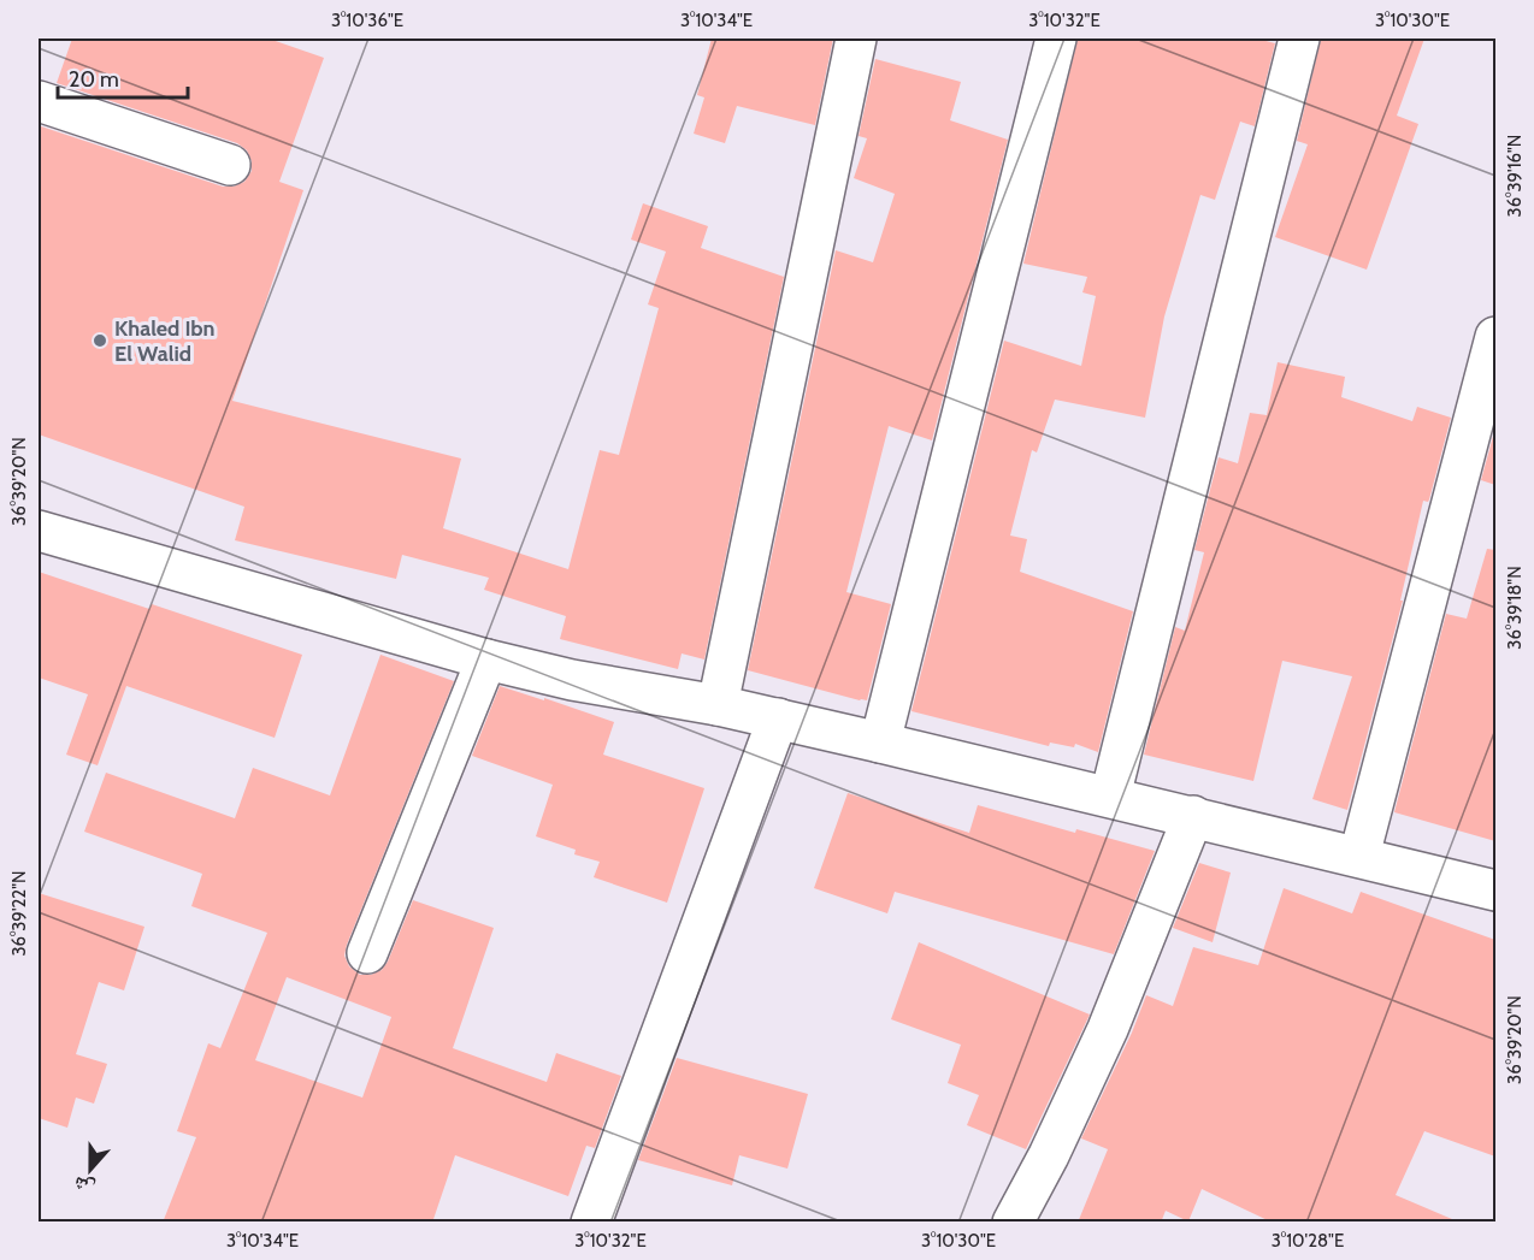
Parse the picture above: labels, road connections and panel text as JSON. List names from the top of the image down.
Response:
{
  "places": ["Khaled Ibn El Walid"],
  "scale_bar": "20 m",
  "north": "bottom",
  "coordinates": [
    "3°10'36\"E",
    "3°10'34\"E",
    "3°10'32\"E",
    "3°10'30\"E",
    "36°39'16\"N",
    "36°39'20\"N",
    "36°39'18\"N",
    "36°39'22\"N",
    "3°10'28\"E"
  ]
}
